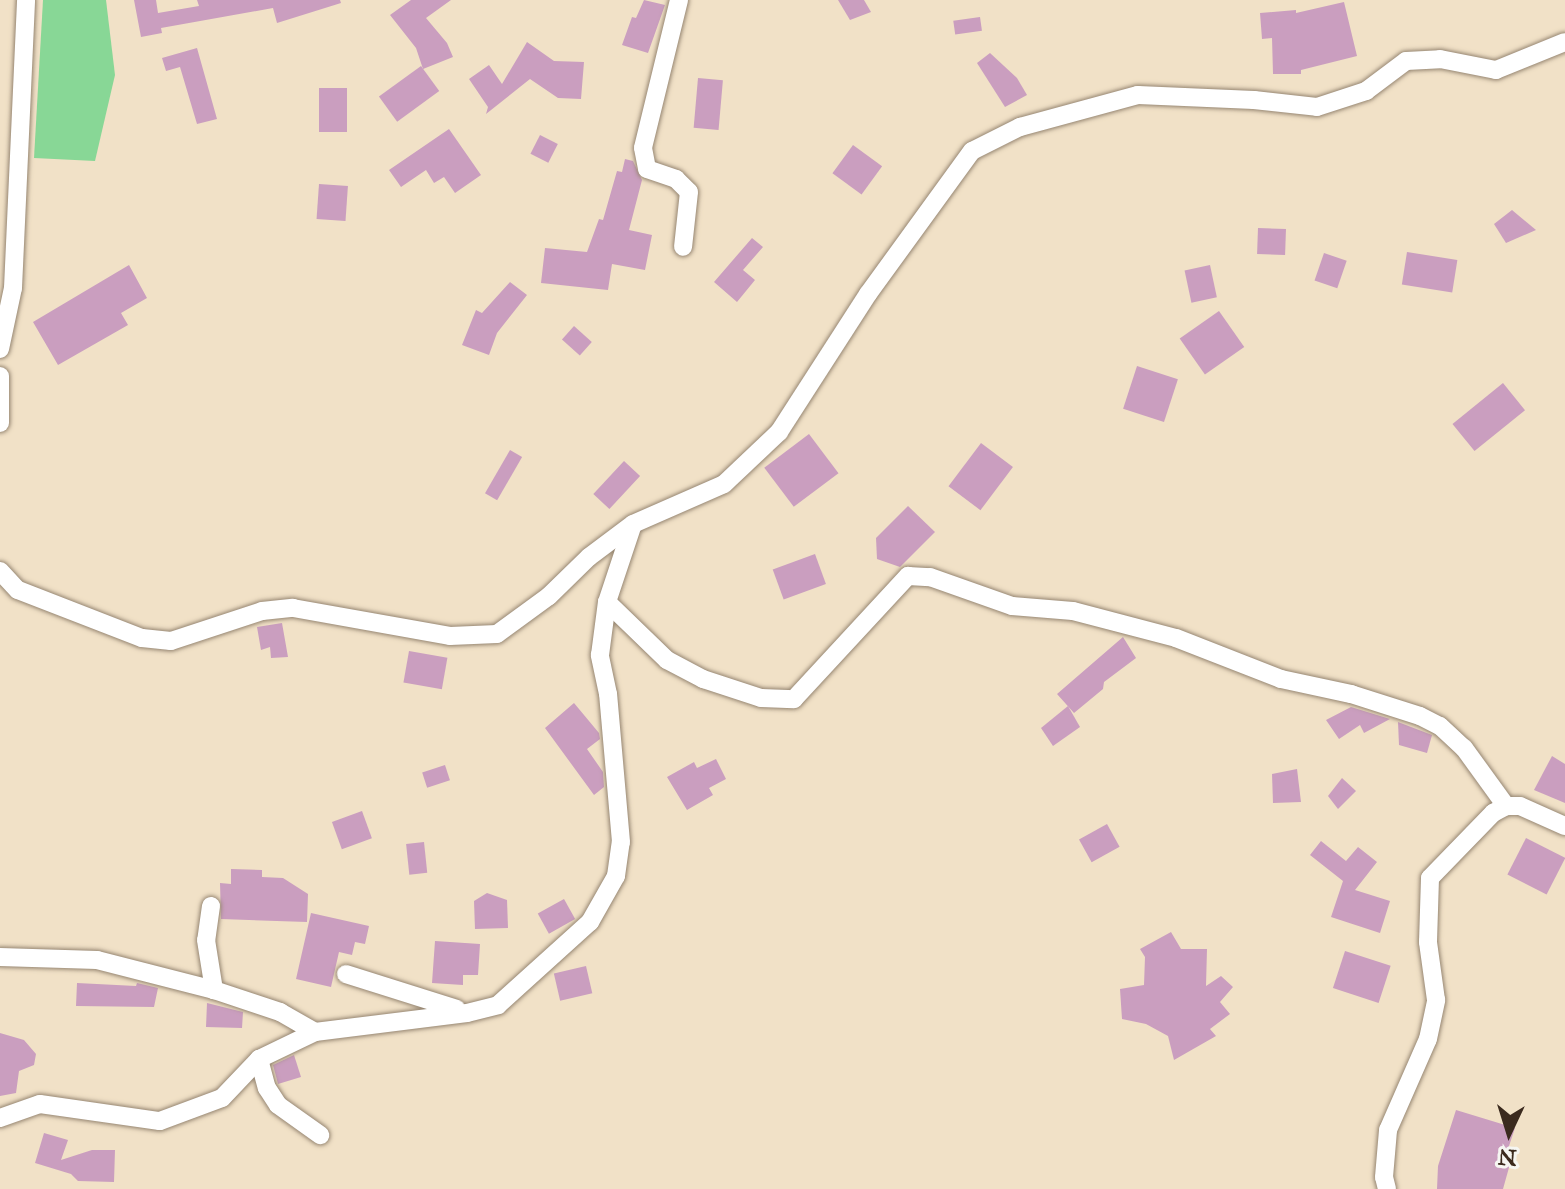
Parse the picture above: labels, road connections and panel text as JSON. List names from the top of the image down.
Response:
{
  "north": "bottom"
}
